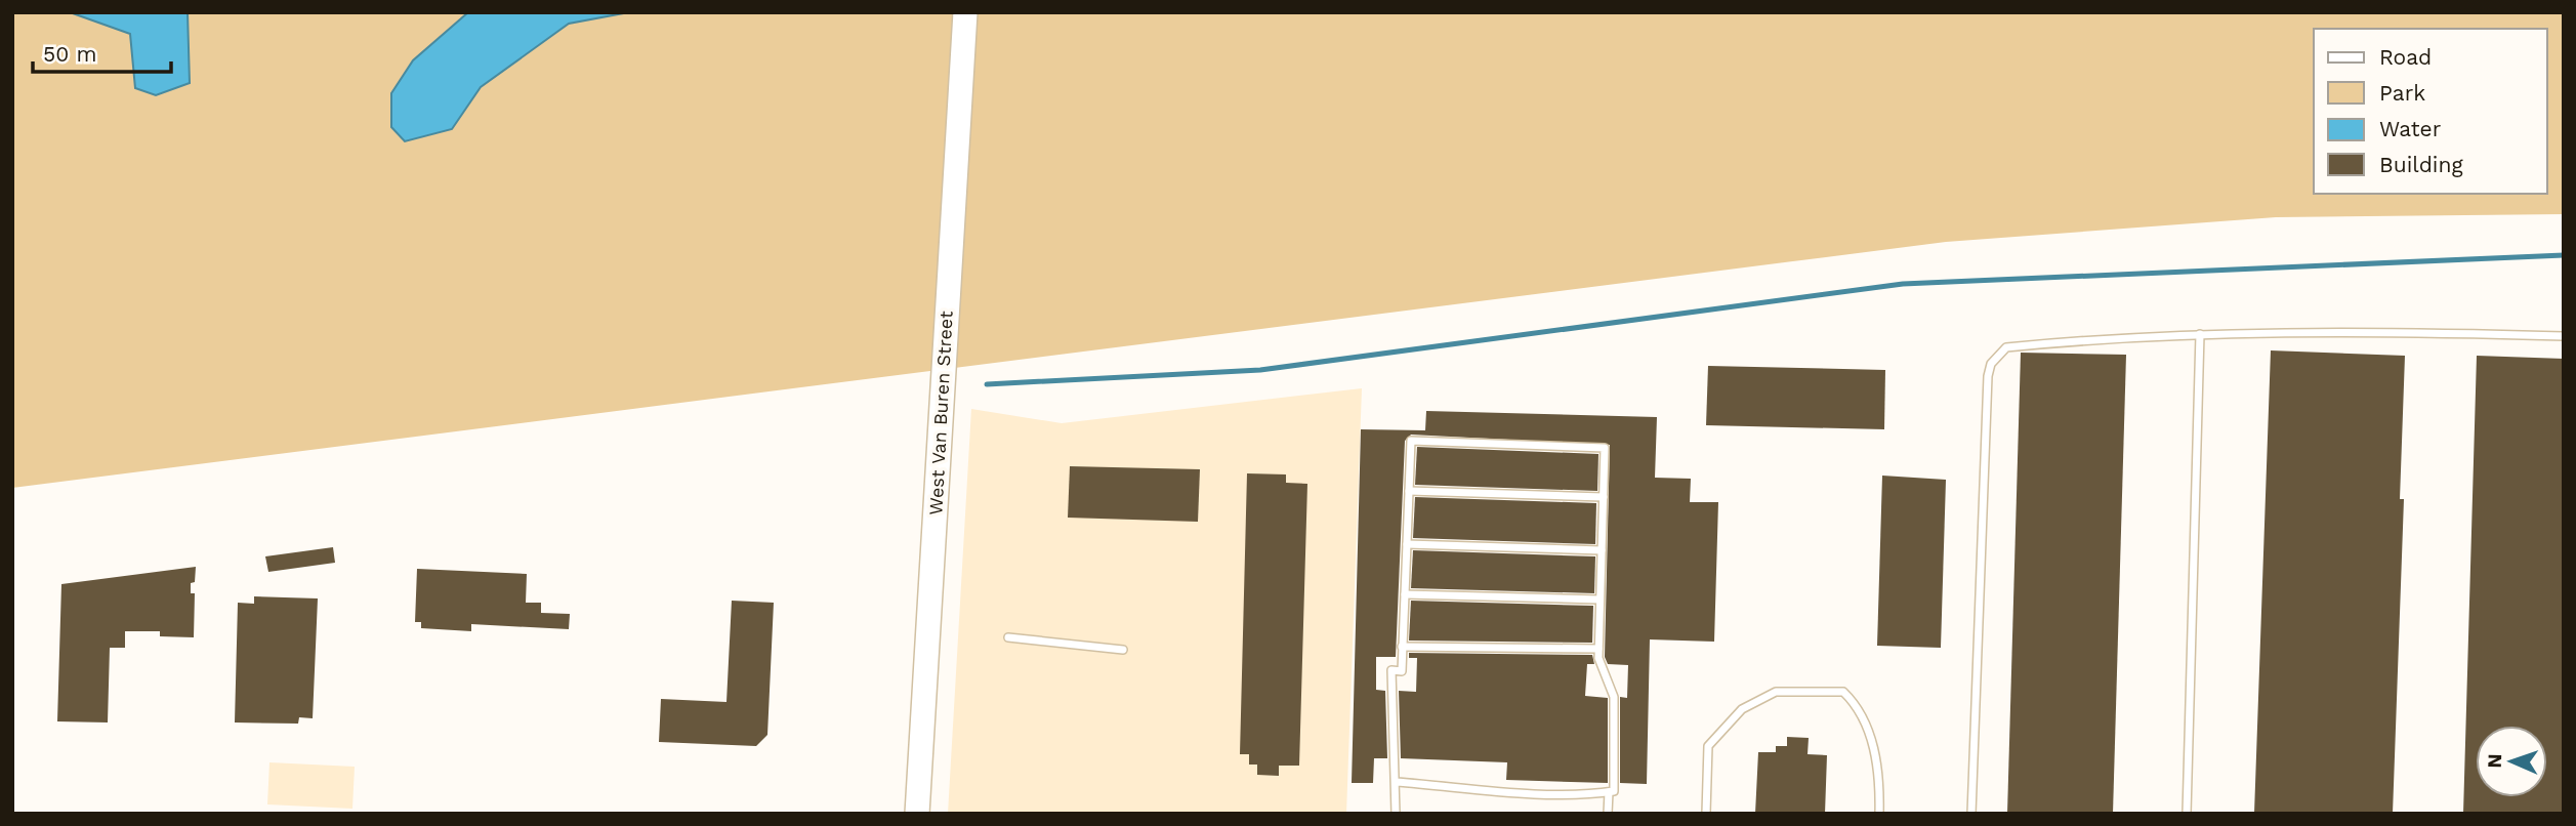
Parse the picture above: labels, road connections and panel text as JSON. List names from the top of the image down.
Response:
{
  "streets": {
    "main road": ["West Van Buren Street"]
  },
  "legend": [
    "Road",
    "Park",
    "Water",
    "Building"
  ],
  "scale_bar": "50 m",
  "north": "left"
}
